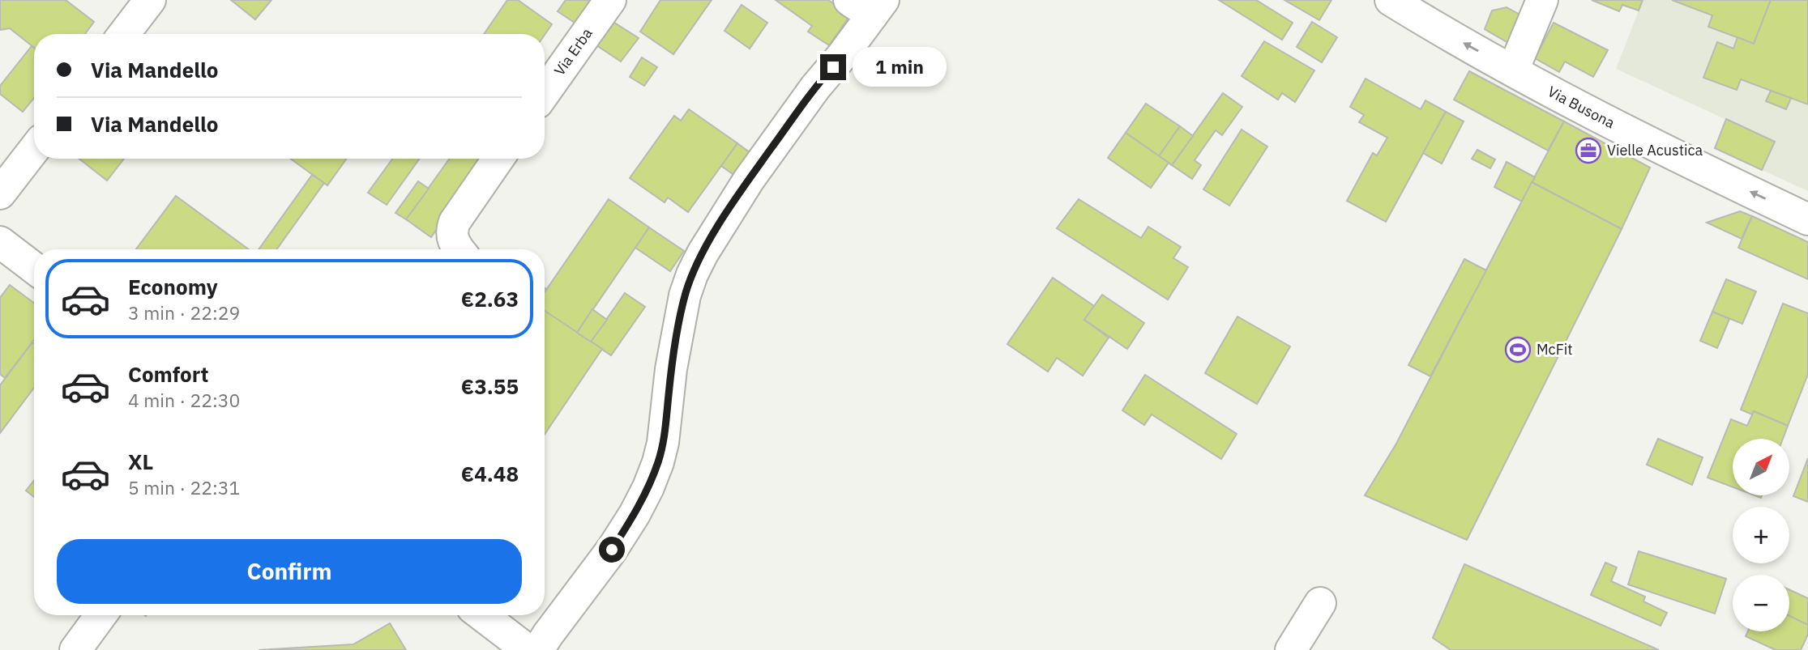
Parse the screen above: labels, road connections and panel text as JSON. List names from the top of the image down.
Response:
{
  "streets": {
    "street": ["Via Erba", "Via Busona"]
  },
  "one_way": ["Via Busona"],
  "places": {
    "office": ["Vielle Acustica"],
    "sports": ["McFit"]
  },
  "north": "top right",
  "page": {
    "banner": ["Via Mandello", "Via Mandello"],
    "bubble": "1 min",
    "list": [
      {
        "name": "Economy",
        "note": "3 min · 22:29",
        "value": "€2.63"
      },
      {
        "name": "Comfort",
        "note": "4 min · 22:30",
        "value": "€3.55"
      },
      {
        "name": "XL",
        "note": "5 min · 22:31",
        "value": "€4.48"
      }
    ],
    "map_buttons": ["+", "−"],
    "buttons": "Confirm"
  }
}
